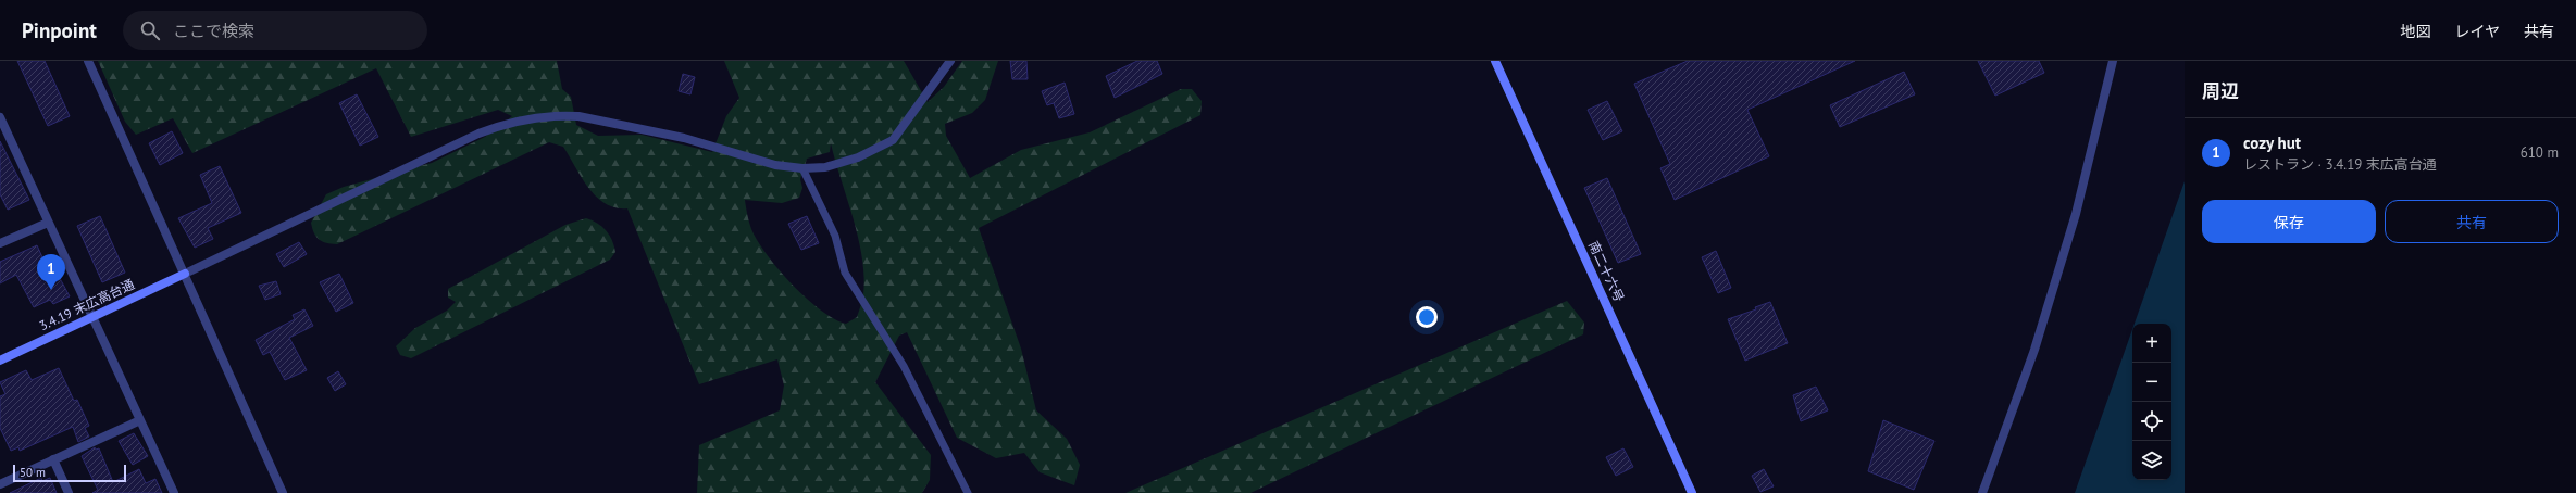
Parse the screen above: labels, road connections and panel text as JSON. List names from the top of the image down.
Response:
{
  "streets": {
    "street": ["南二十六号", "3.4.19 末広高台通"]
  },
  "scale_bar": "50 m",
  "page": {
    "header": "Pinpoint",
    "search": "ここで検索",
    "nav": ["地図", "レイヤ", "共有"],
    "heading": "周辺",
    "list": [
      {
        "mark": "1",
        "name": "cozy hut",
        "note": "レストラン · 3.4.19 末広高台通",
        "value": "610 m"
      }
    ],
    "buttons": ["保存", "共有"],
    "pins": "1",
    "map_buttons": ["+", "−"],
    "scale": "50 m"
  }
}
